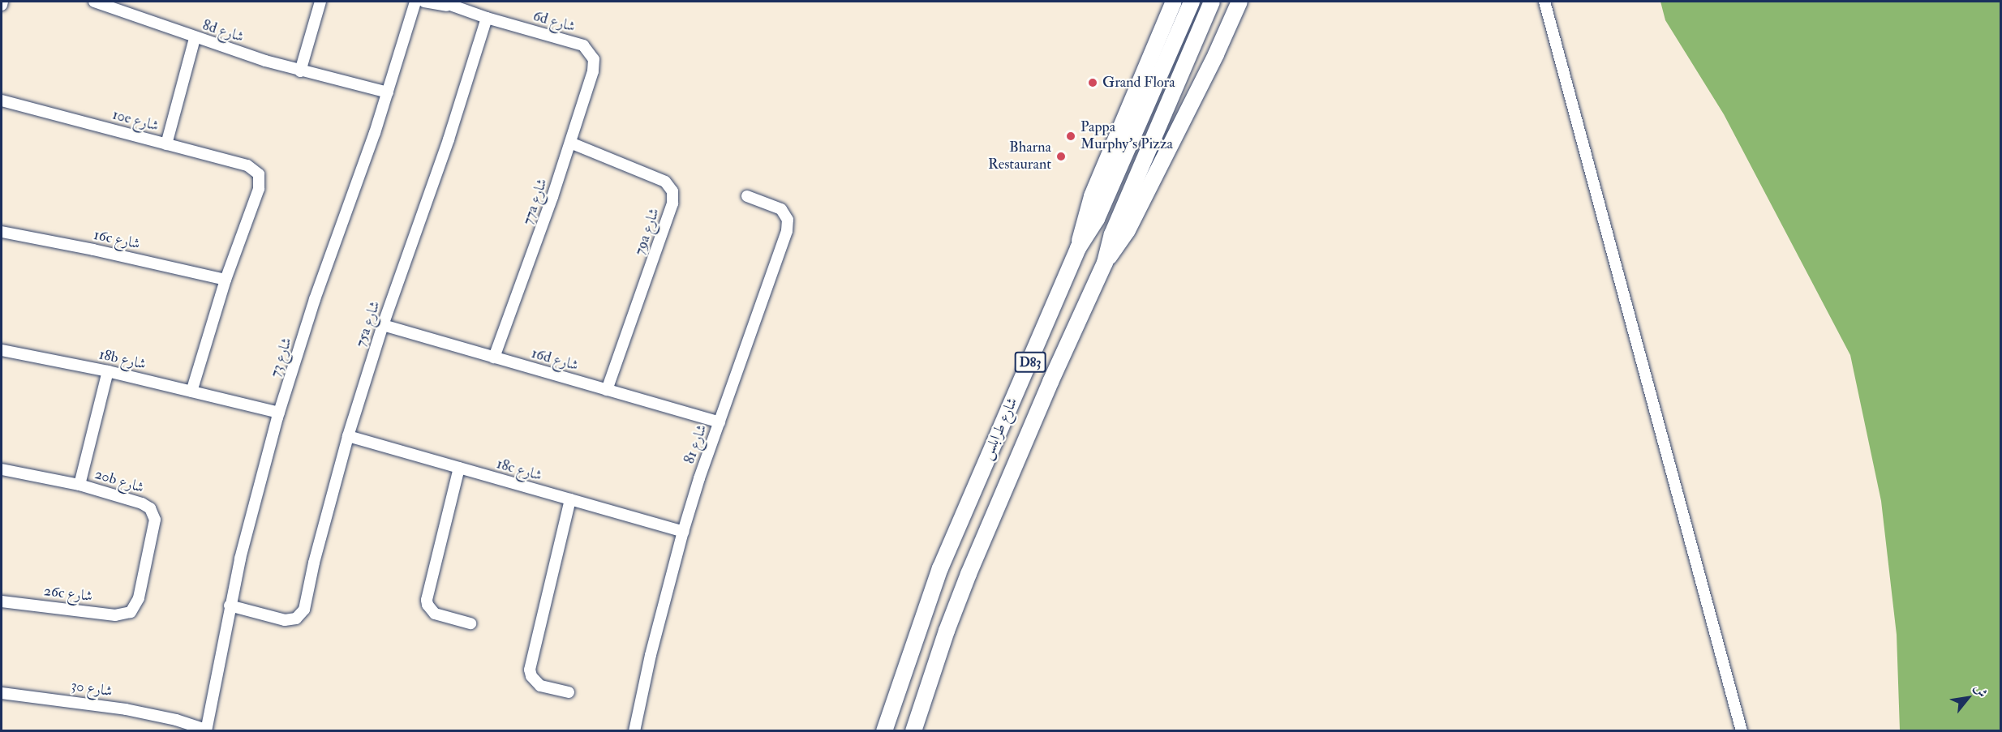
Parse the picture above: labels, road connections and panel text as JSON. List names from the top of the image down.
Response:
{
  "streets": {
    "highway": ["D83", "شارع طرابلس"],
    "street": [
      "6d شارع",
      "8d شارع",
      "10e شارع",
      "77a شارع",
      "79a شارع",
      "16c شارع",
      "75a شارع",
      "شارع 73",
      "18b شارع",
      "16d شارع",
      "شارع 81",
      "18c شارع",
      "20b شارع",
      "26c شارع",
      "شارع 30"
    ]
  },
  "crossings": [
    ["6d شارع", "77a شارع"],
    ["6d شارع", "75a شارع"],
    ["8d شارع", "شارع 73"],
    ["10e شارع", "16c شارع"],
    ["77a شارع", "79a شارع"],
    ["77a شارع", "16d شارع"],
    ["79a شارع", "16d شارع"],
    ["75a شارع", "شارع 73"],
    ["75a شارع", "16d شارع"],
    ["75a شارع", "18c شارع"],
    ["شارع 73", "18b شارع"],
    ["شارع 73", "شارع 30"],
    ["16d شارع", "شارع 81"],
    ["شارع 81", "18c شارع"],
    ["20b شارع", "26c شارع"]
  ],
  "places": ["Grand Flora", "Pappa Murphy's Pizza", "Bharna Restaurant"],
  "north": "top right"
}
